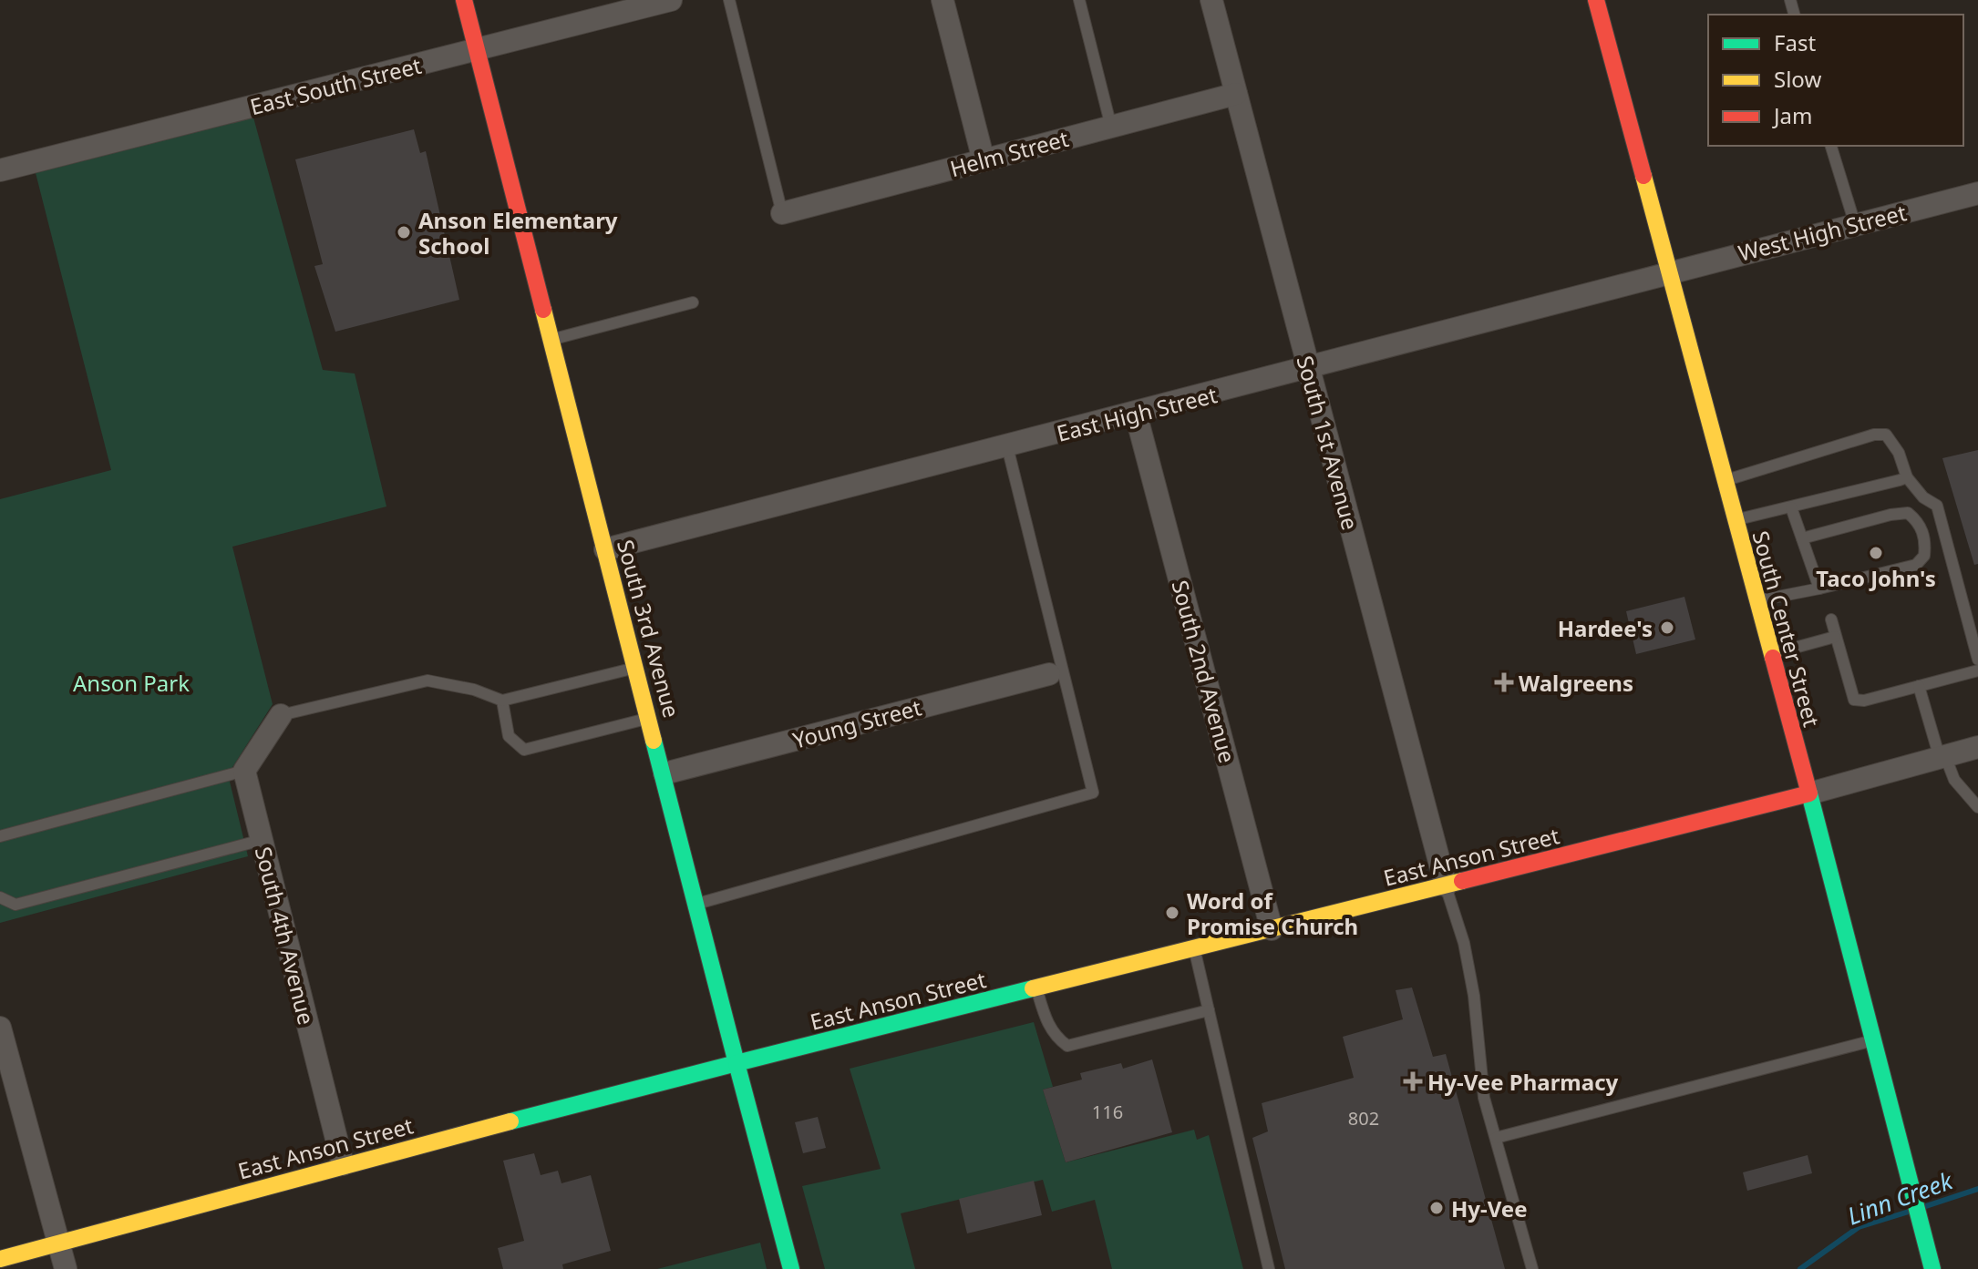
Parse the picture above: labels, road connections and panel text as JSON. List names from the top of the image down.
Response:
{
  "streets": {
    "main road": ["South 3rd Avenue", "South Center Street", "East Anson Street"],
    "street": [
      "East South Street",
      "Helm Street",
      "West High Street",
      "East High Street",
      "South 1st Avenue",
      "South 2nd Avenue",
      "Young Street",
      "South 4th Avenue"
    ]
  },
  "crossings": [
    ["East South Street", "South 3rd Avenue"],
    ["Helm Street", "South 1st Avenue"],
    ["West High Street", "East High Street"],
    ["West High Street", "South Center Street"],
    ["East High Street", "South 1st Avenue"],
    ["East High Street", "South 3rd Avenue"],
    ["East High Street", "South Center Street"],
    ["East High Street", "South 2nd Avenue"],
    ["South 1st Avenue", "East Anson Street"],
    ["South 3rd Avenue", "Young Street"],
    ["South 3rd Avenue", "East Anson Street"],
    ["South Center Street", "East Anson Street"],
    ["South 2nd Avenue", "East Anson Street"],
    ["East Anson Street", "South 4th Avenue"]
  ],
  "water": ["Linn Creek"],
  "parks": ["Anson Park"],
  "places": {
    "other": [
      "Anson Elementary School",
      "Taco John's",
      "Hardee's",
      "Word of Promise Church",
      "Hy-Vee"
    ],
    "health": ["Walgreens", "Hy-Vee Pharmacy"]
  },
  "house_numbers": ["116", "802"],
  "legend": ["Fast", "Slow", "Jam"]
}
